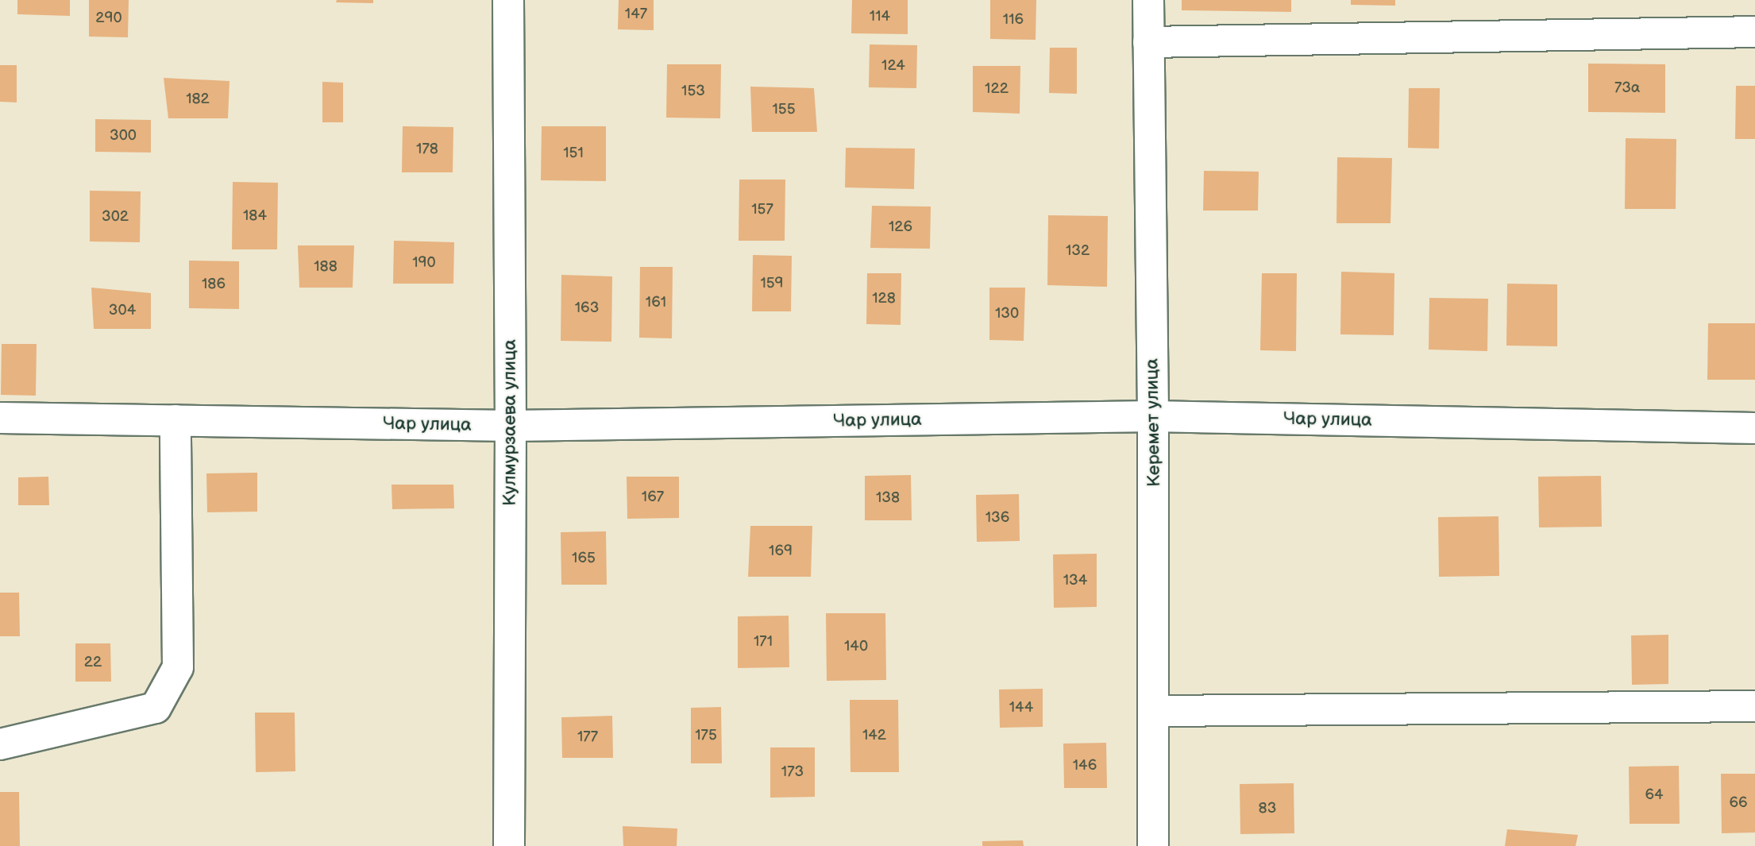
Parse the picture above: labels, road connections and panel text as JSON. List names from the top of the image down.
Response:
{
  "streets": {
    "street": ["Чар улица", "Кулмурзаева улица", "Керемет улица"]
  },
  "crossings": [
    ["Чар улица", "Кулмурзаева улица"],
    ["Чар улица", "Керемет улица"]
  ],
  "house_numbers": [
    "147",
    "114",
    "290",
    "116",
    "124",
    "73а",
    "122",
    "153",
    "182",
    "155",
    "300",
    "178",
    "151",
    "157",
    "184",
    "302",
    "126",
    "132",
    "190",
    "188",
    "159",
    "186",
    "128",
    "161",
    "163",
    "304",
    "130",
    "167",
    "138",
    "136",
    "169",
    "165",
    "134",
    "171",
    "140",
    "22",
    "144",
    "175",
    "142",
    "177",
    "146",
    "173",
    "64",
    "66",
    "83"
  ]
}
